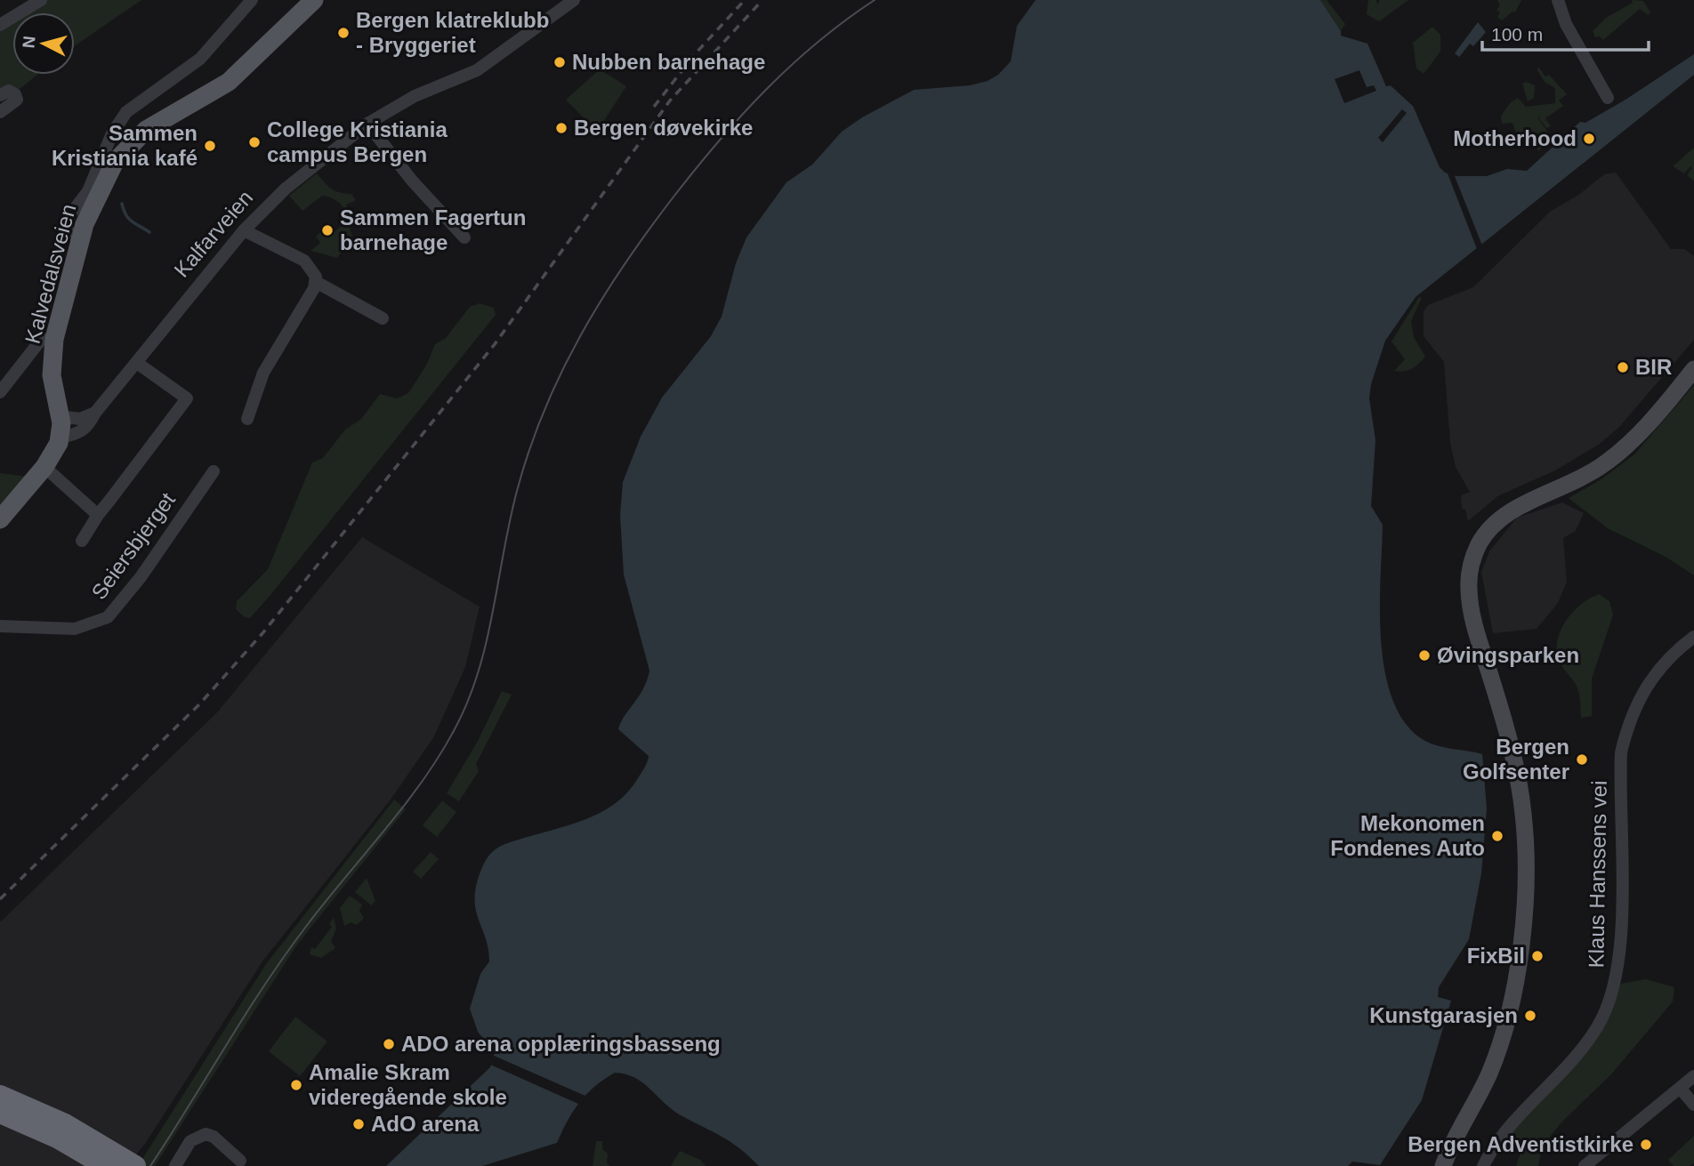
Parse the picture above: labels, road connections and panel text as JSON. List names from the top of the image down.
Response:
{
  "streets": {
    "main road": ["Kalvedalsveien"],
    "street": ["Kalfarveien", "Seiersbjerget", "Klaus Hanssens vei"]
  },
  "crossings": [
    ["Kalfarveien", "Kalvedalsveien"]
  ],
  "places": [
    "Bergen klatreklubb - Bryggeriet",
    "Nubben barnehage",
    "Bergen døvekirke",
    "Motherhood",
    "College Kristiania campus Bergen",
    "Sammen Kristiania kafé",
    "Sammen Fagertun barnehage",
    "BIR",
    "Øvingsparken",
    "Bergen Golfsenter",
    "Mekonomen Fondenes Auto",
    "FixBil",
    "Kunstgarasjen",
    "ADO arena opplæringsbasseng",
    "Amalie Skram videregående skole",
    "AdO arena",
    "Bergen Adventistkirke"
  ],
  "scale_bar": "100 m",
  "north": "left"
}
